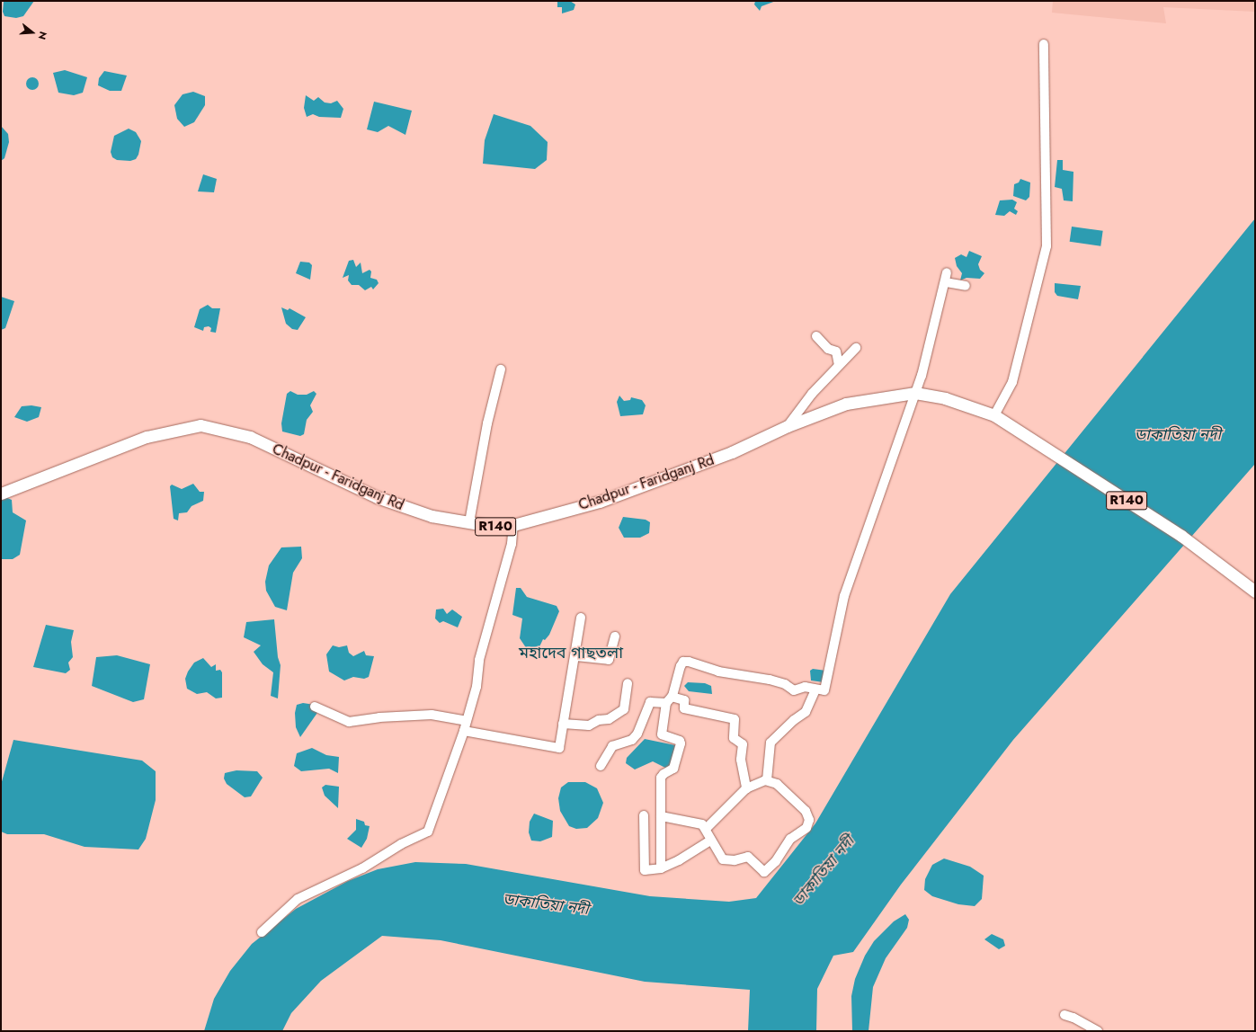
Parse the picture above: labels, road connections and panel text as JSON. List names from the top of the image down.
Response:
{
  "streets": {
    "main road": ["Chadpur - Faridganj Rd", "R140"]
  },
  "districts": ["মহাদেব গাছতলা"],
  "water": ["ডাকাতিয়া নদী"],
  "north": "right"
}
